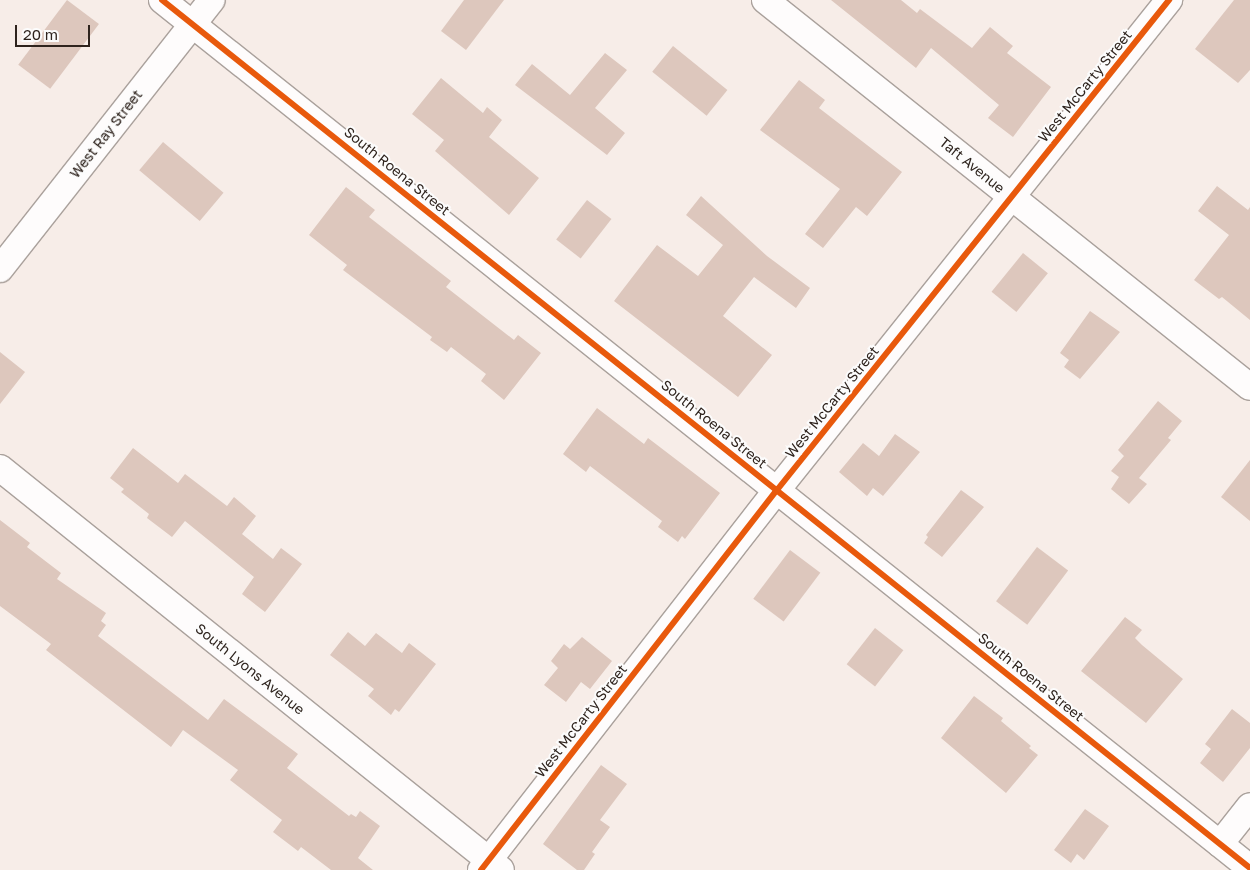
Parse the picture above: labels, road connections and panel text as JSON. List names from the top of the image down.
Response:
{
  "streets": {
    "street": [
      "West McCarty Street",
      "West Ray Street",
      "Taft Avenue",
      "South Roena Street",
      "South Lyons Avenue"
    ]
  },
  "crossings": [
    ["West McCarty Street", "Taft Avenue"],
    ["West McCarty Street", "South Roena Street"],
    ["West McCarty Street", "South Lyons Avenue"],
    ["West Ray Street", "South Roena Street"]
  ],
  "scale_bar": "20 m"
}
